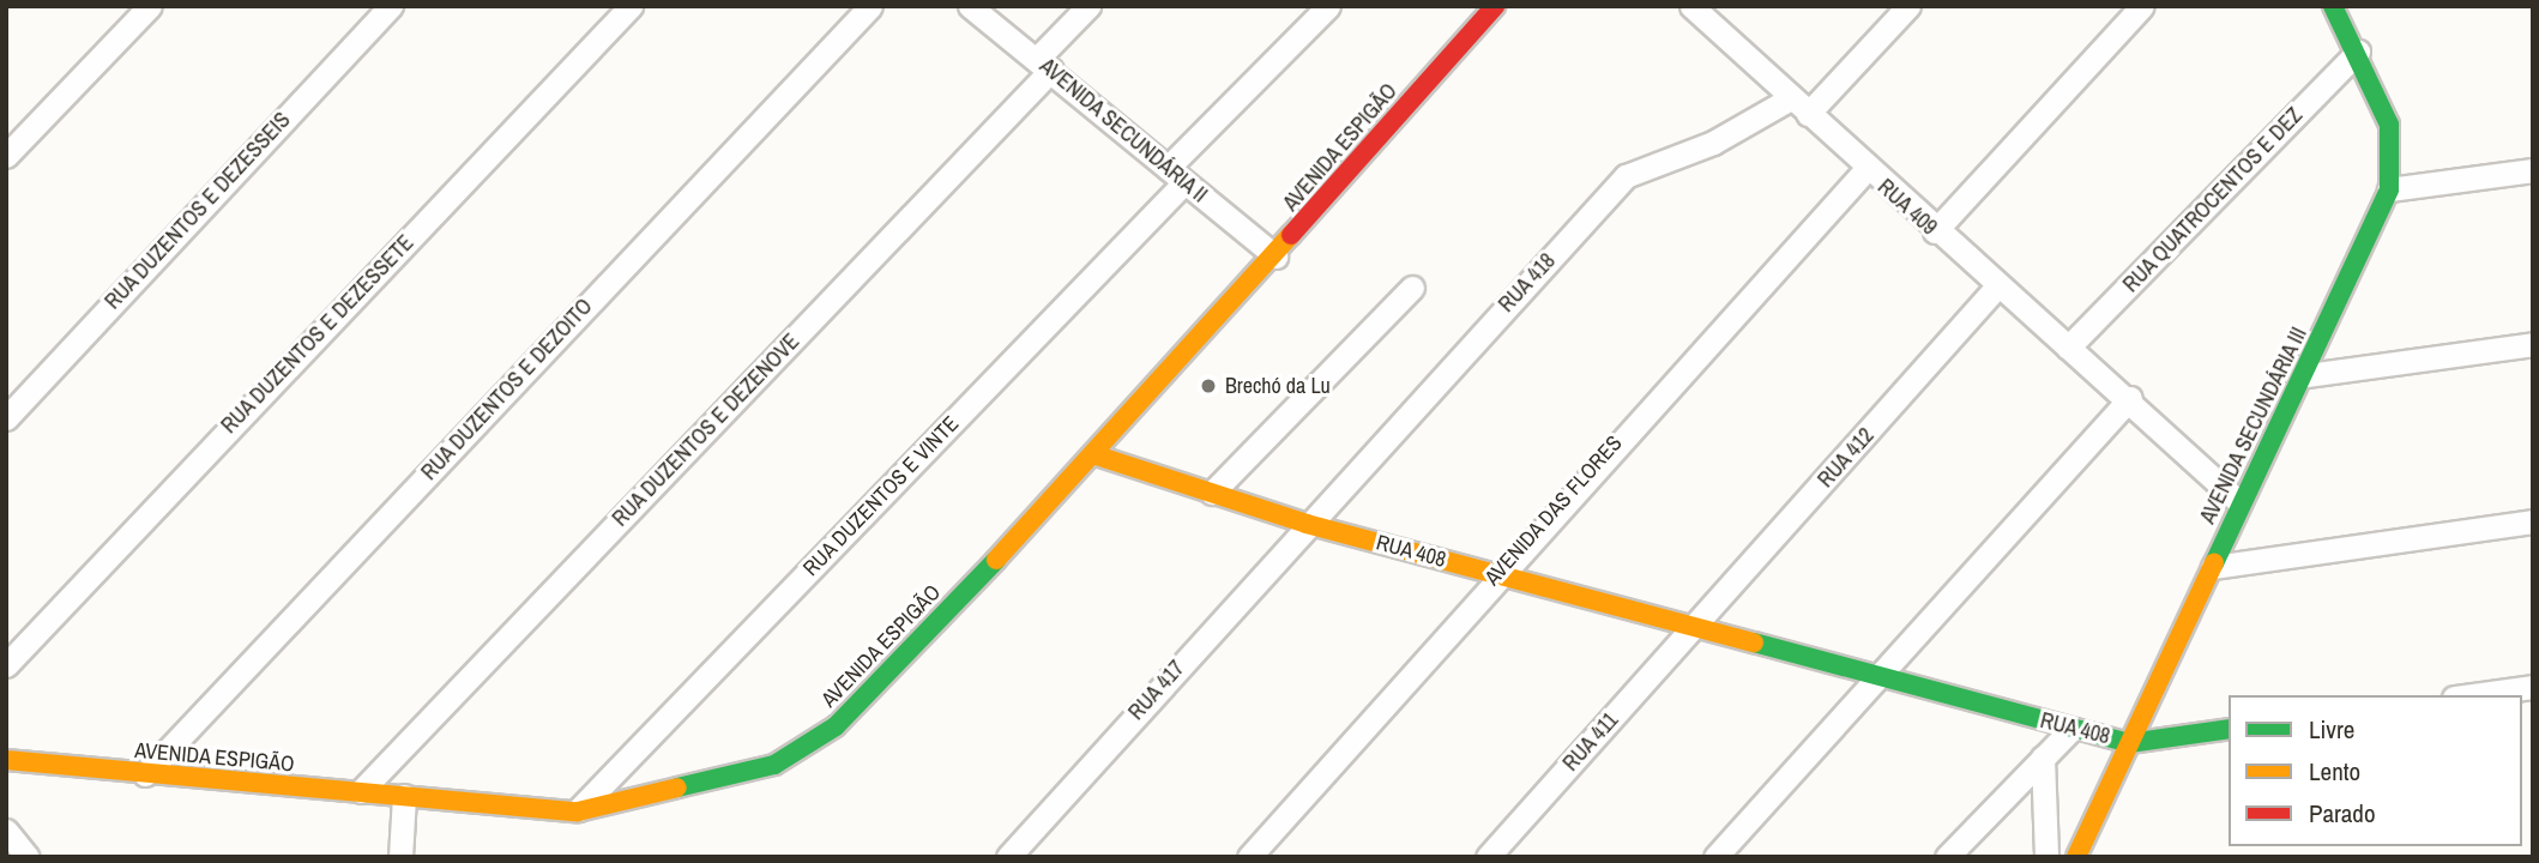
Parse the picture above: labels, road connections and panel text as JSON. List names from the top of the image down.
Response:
{
  "streets": {
    "street": [
      "AVENIDA SECUNDÁRIA II",
      "AVENIDA ESPIGÃO",
      "RUA QUATROCENTOS E DEZ",
      "RUA 409",
      "RUA DUZENTOS E DEZESSEIS",
      "RUA 418",
      "RUA DUZENTOS E DEZESSETE",
      "RUA DUZENTOS E DEZOITO",
      "AVENIDA SECUNDÁRIA III",
      "RUA DUZENTOS E DEZENOVE",
      "RUA 412",
      "RUA DUZENTOS E VINTE",
      "AVENIDA DAS FLORES",
      "RUA 408",
      "RUA 417",
      "RUA 411"
    ]
  },
  "crossings": [
    ["AVENIDA SECUNDÁRIA II", "AVENIDA ESPIGÃO"],
    ["AVENIDA SECUNDÁRIA II", "RUA DUZENTOS E DEZENOVE"],
    ["AVENIDA SECUNDÁRIA II", "RUA DUZENTOS E VINTE"],
    ["AVENIDA ESPIGÃO", "RUA DUZENTOS E DEZOITO"],
    ["AVENIDA ESPIGÃO", "RUA DUZENTOS E DEZENOVE"],
    ["AVENIDA ESPIGÃO", "RUA DUZENTOS E VINTE"],
    ["AVENIDA ESPIGÃO", "RUA 408"],
    ["RUA QUATROCENTOS E DEZ", "RUA 409"],
    ["RUA QUATROCENTOS E DEZ", "AVENIDA SECUNDÁRIA III"],
    ["RUA 409", "RUA 418"],
    ["RUA 409", "AVENIDA SECUNDÁRIA III"],
    ["RUA 409", "RUA 412"],
    ["RUA 409", "AVENIDA DAS FLORES"],
    ["RUA 418", "RUA 408"],
    ["RUA 418", "RUA 417"],
    ["AVENIDA SECUNDÁRIA III", "RUA 408"],
    ["RUA 412", "RUA 408"],
    ["RUA 412", "RUA 411"],
    ["AVENIDA DAS FLORES", "RUA 408"],
    ["RUA 408", "RUA 417"],
    ["RUA 408", "RUA 411"]
  ],
  "places": ["Brechó da Lu"],
  "legend": ["Livre", "Lento", "Parado"]
}
